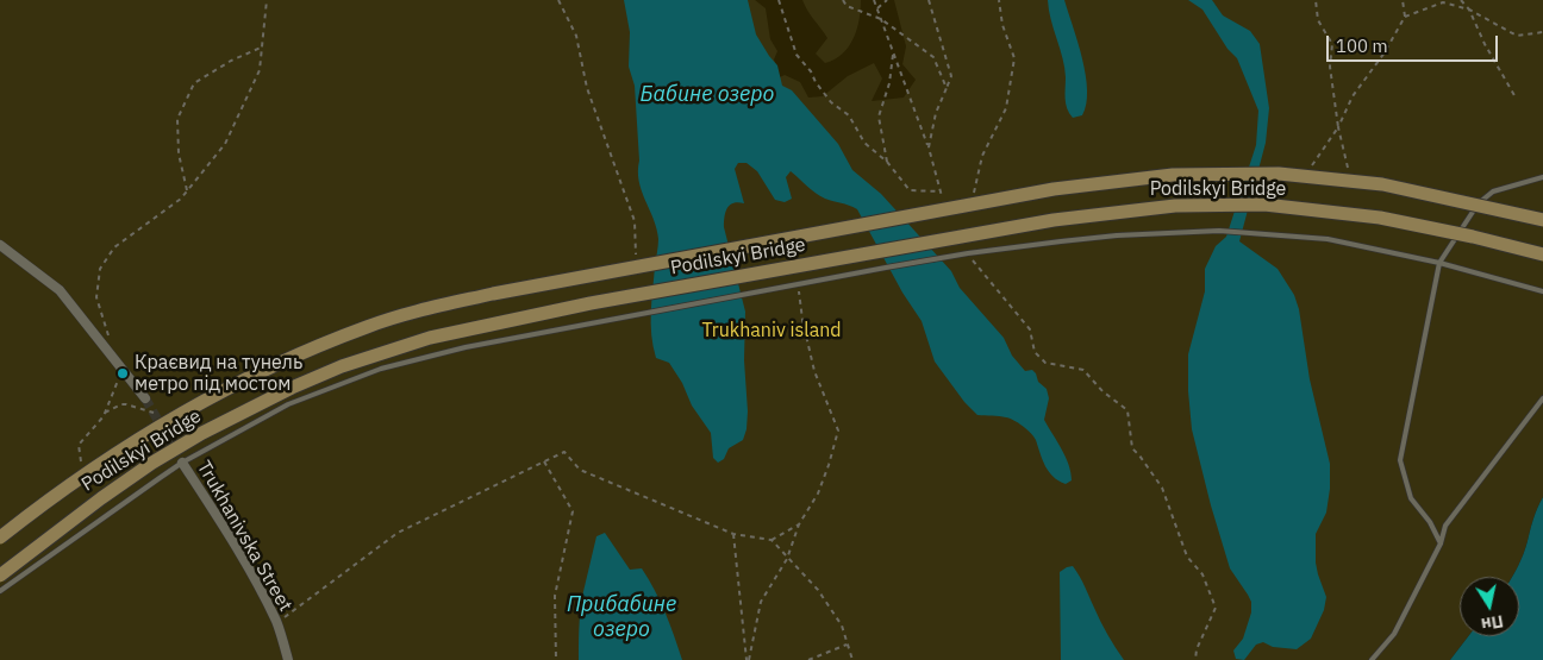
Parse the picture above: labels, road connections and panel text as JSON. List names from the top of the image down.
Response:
{
  "streets": {
    "main road": ["Podilskyi Bridge"],
    "street": ["Trukhanivska Street"]
  },
  "water": ["Бабине озеро", "Прибабине озеро"],
  "parks": ["Trukhaniv island"],
  "places": ["Краєвид на тунель метро під мостом"],
  "scale_bar": "100 m",
  "north": "bottom"
}
